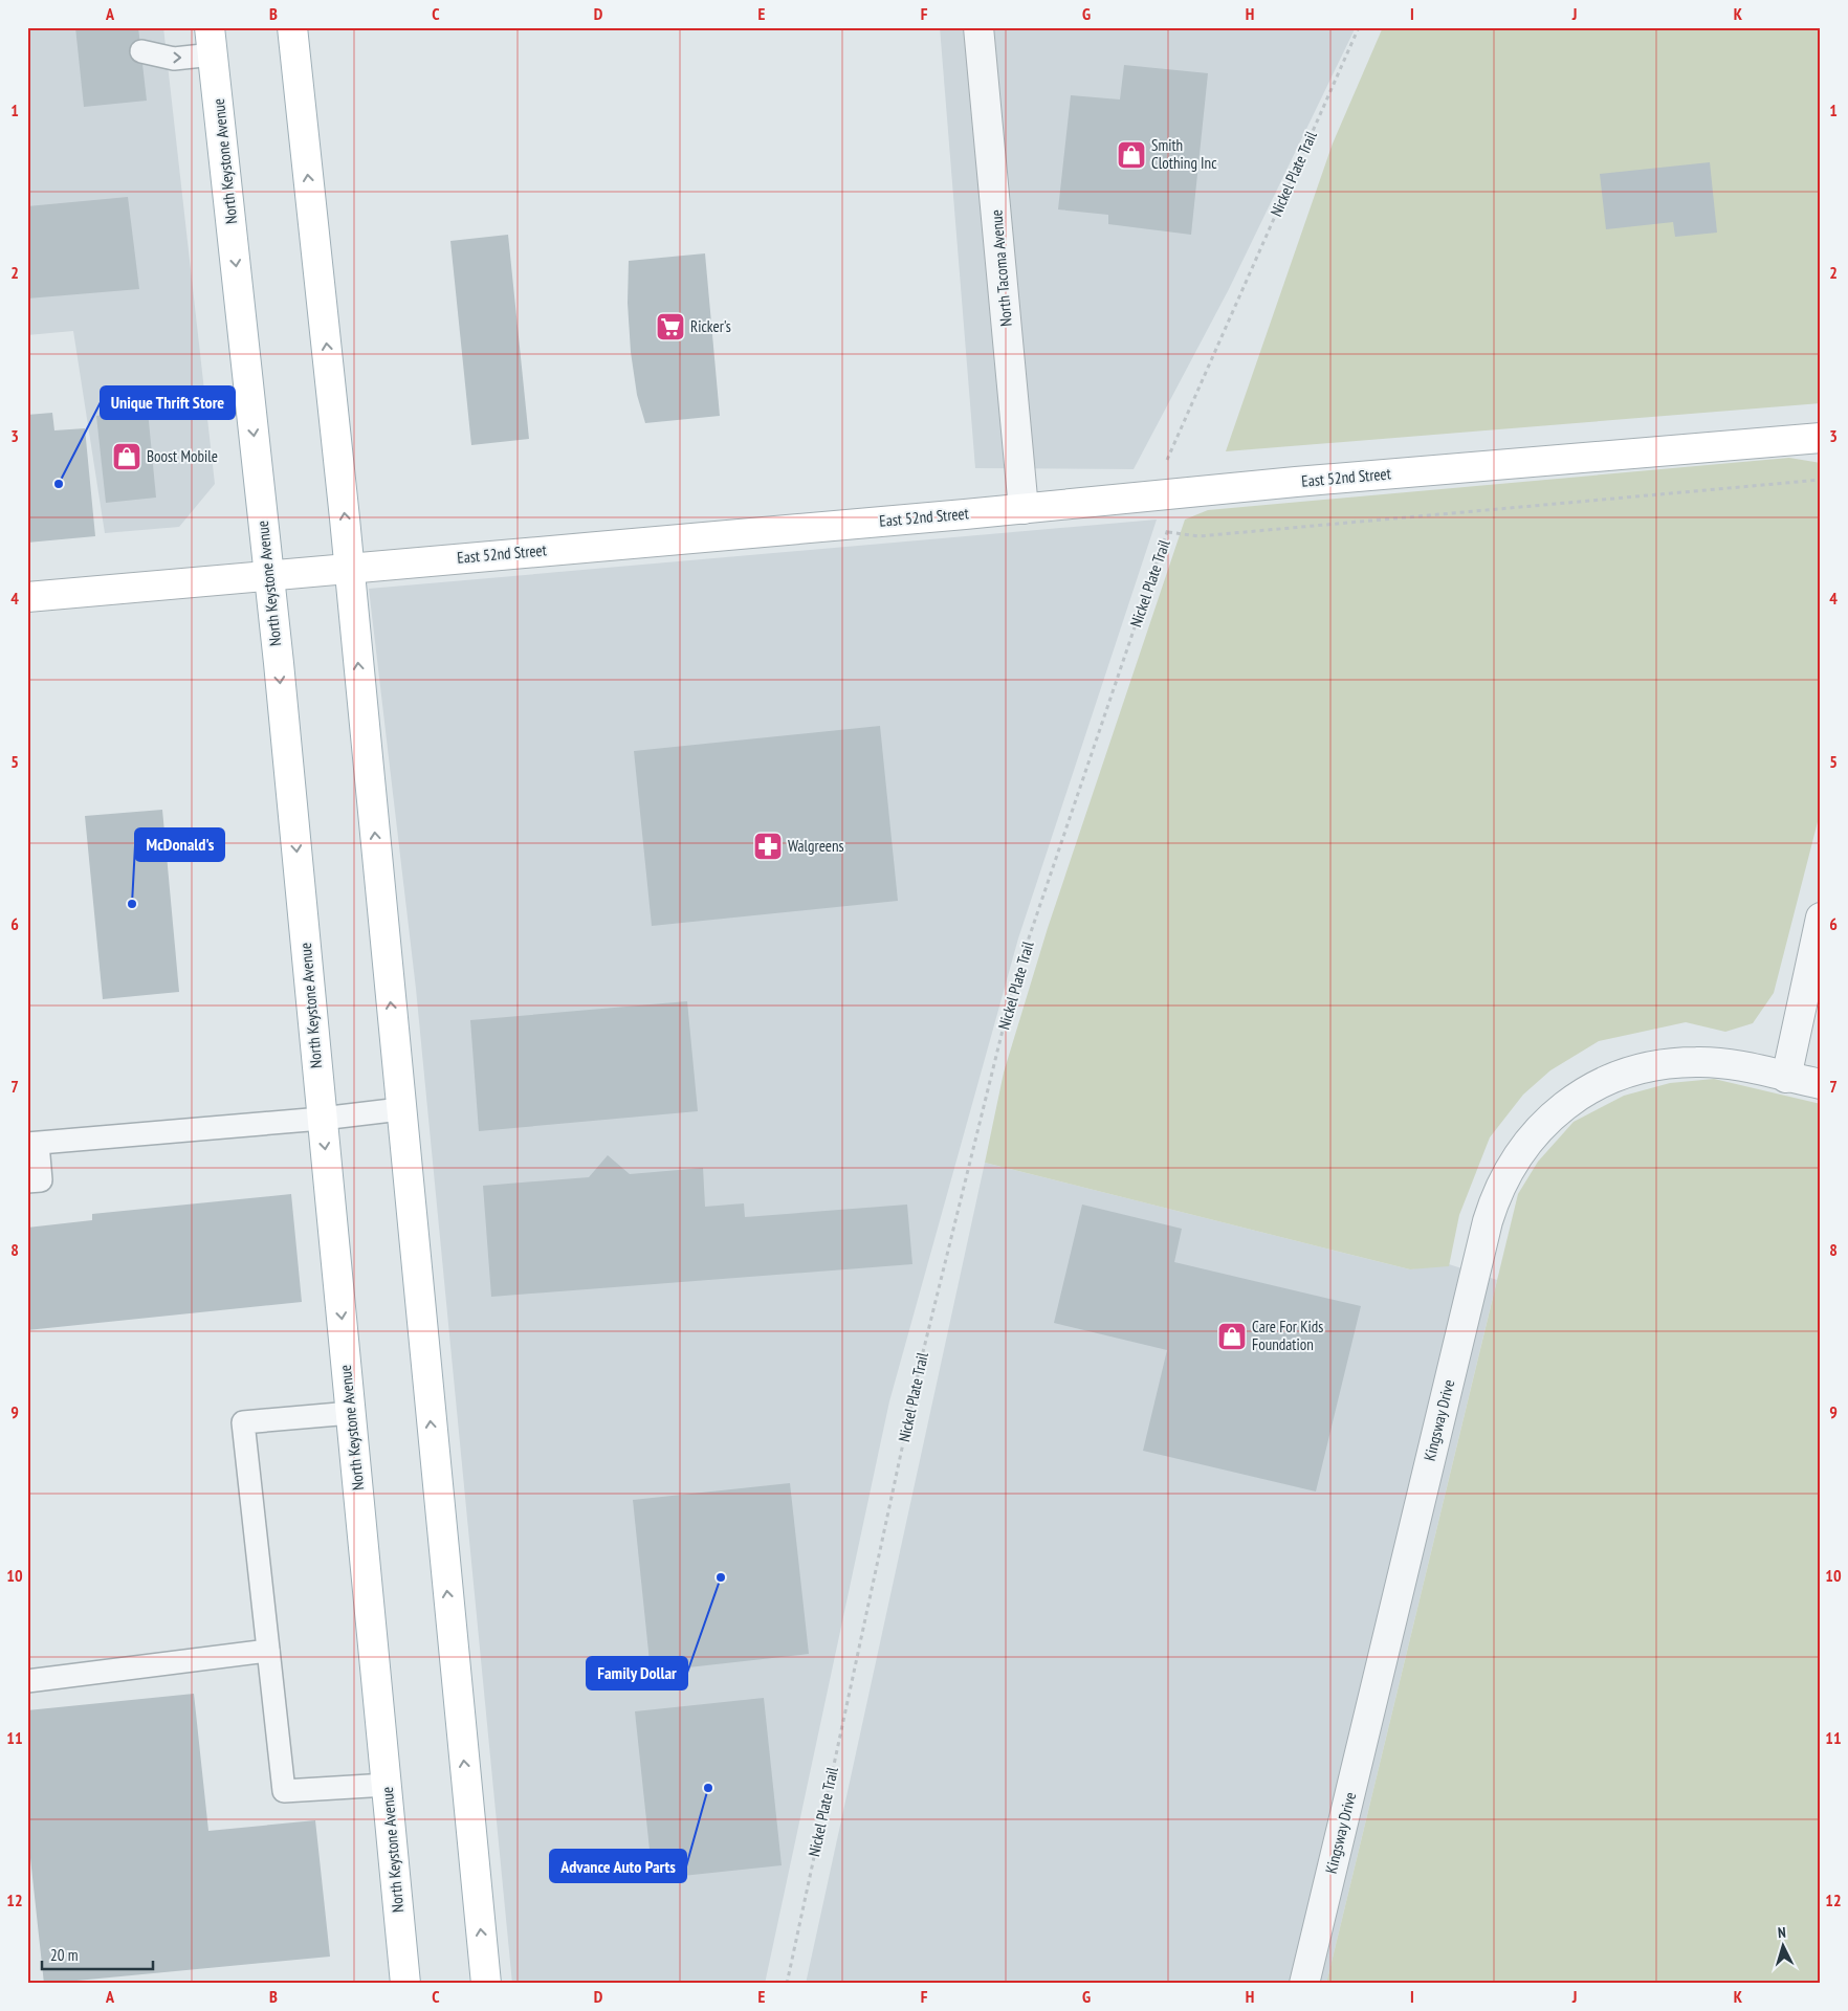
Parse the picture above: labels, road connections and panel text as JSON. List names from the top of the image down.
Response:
{
  "streets": {
    "main road": ["North Keystone Avenue", "East 52nd Street"],
    "street": ["North Tacoma Avenue", "Kingsway Drive"],
    "path": ["Nickel Plate Trail"]
  },
  "crossings": [
    ["North Keystone Avenue", "East 52nd Street"],
    ["Nickel Plate Trail", "East 52nd Street"],
    ["North Tacoma Avenue", "East 52nd Street"]
  ],
  "places": {
    "shop": ["Smith Clothing Inc", "Boost Mobile", "Care For Kids Foundation"],
    "supermarket": ["Ricker's"],
    "other": [
      "Unique Thrift Store",
      "McDonald's",
      "Family Dollar",
      "Advance Auto Parts"
    ],
    "pharmacy": ["Walgreens"]
  },
  "scale_bar": "20 m",
  "north": "top",
  "grid": {
    "columns": [
      "A",
      "B",
      "C",
      "D",
      "E",
      "F",
      "G",
      "H",
      "I",
      "J",
      "K"
    ],
    "rows": [
      "1",
      "2",
      "3",
      "4",
      "5",
      "6",
      "7",
      "8",
      "9",
      "10",
      "11",
      "12"
    ]
  }
}
